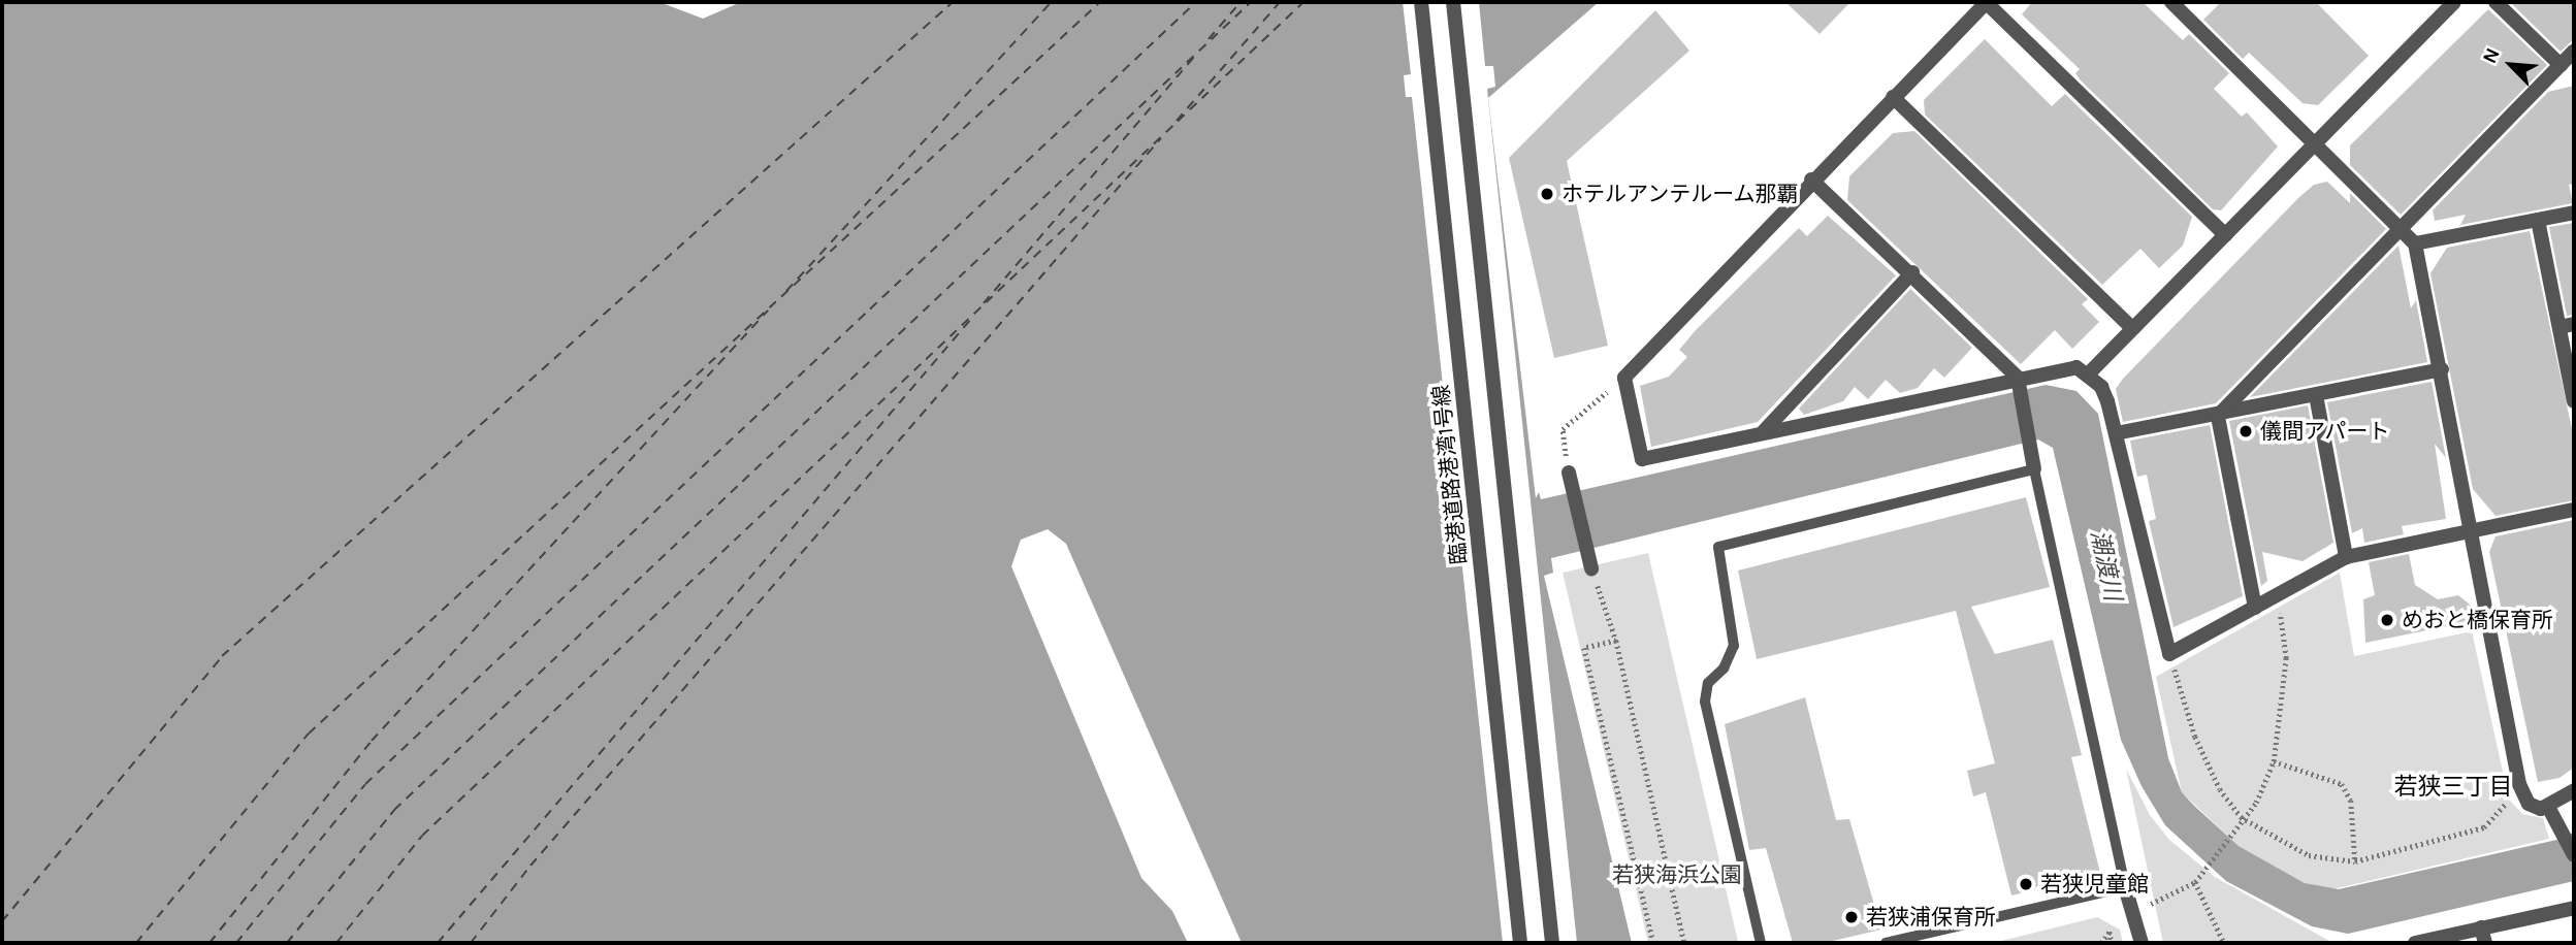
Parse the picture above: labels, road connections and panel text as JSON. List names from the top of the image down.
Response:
{
  "streets": {
    "street": ["臨港道路港湾1号線"]
  },
  "districts": ["若狭三丁目"],
  "water": ["潮渡川"],
  "parks": ["若狭海浜公園"],
  "places": [
    "ホテルアンテルーム那覇",
    "儀間アパート",
    "めおと橋保育所",
    "若狭児童館",
    "若狭浦保育所"
  ],
  "north": "top left"
}
